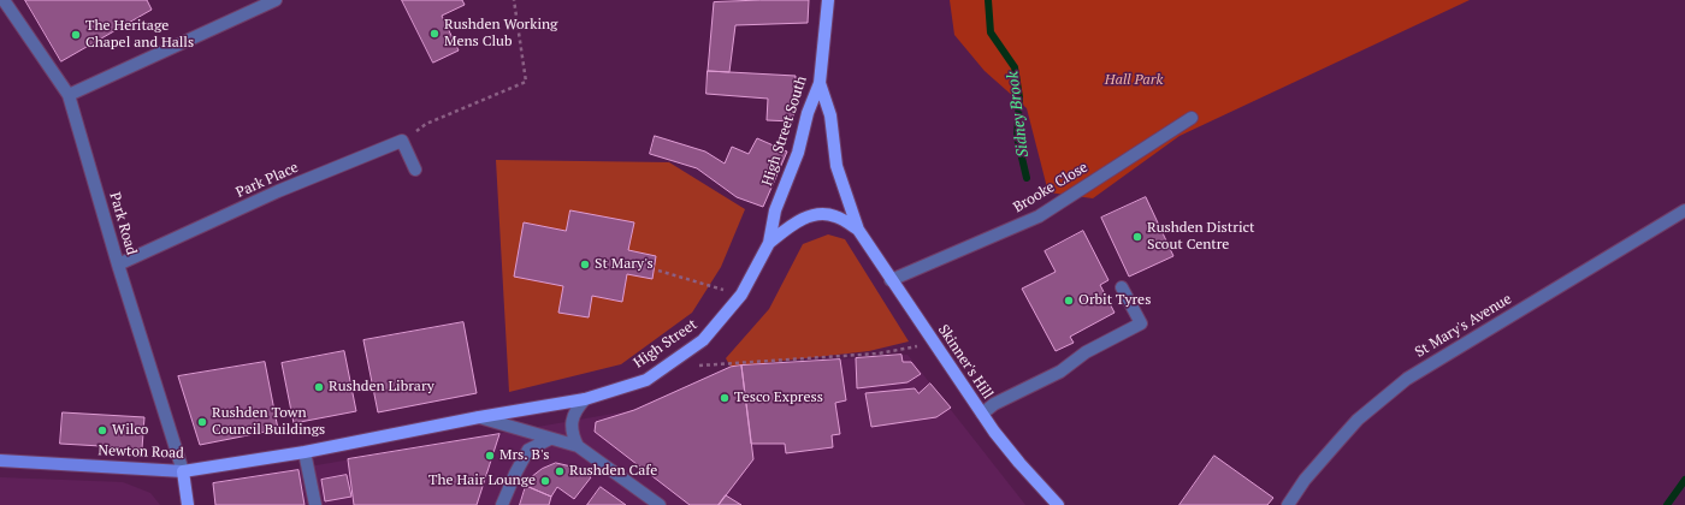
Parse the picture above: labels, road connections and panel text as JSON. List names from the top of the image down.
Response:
{
  "streets": {
    "main road": [
      "High Street South",
      "High Street",
      "Skinner's Hill",
      "Newton Road"
    ],
    "street": [
      "Park Place",
      "Brooke Close",
      "Park Road",
      "St Mary's Avenue"
    ]
  },
  "crossings": [
    ["High Street South", "High Street"],
    ["High Street South", "Skinner's Hill"],
    ["Park Place", "Park Road"],
    ["Brooke Close", "Skinner's Hill"],
    ["Park Road", "Newton Road"],
    ["High Street", "Newton Road"]
  ],
  "water": ["Sidney Brook"],
  "parks": ["Hall Park"],
  "places": [
    "Rushden Working Mens Club",
    "The Heritage Chapel and Halls",
    "Rushden District Scout Centre",
    "St Mary's",
    "Orbit Tyres",
    "Rushden Library",
    "Tesco Express",
    "Rushden Town Council Buildings",
    "Wilco",
    "Mrs. B's",
    "Rushden Cafe",
    "The Hair Lounge"
  ]
}
